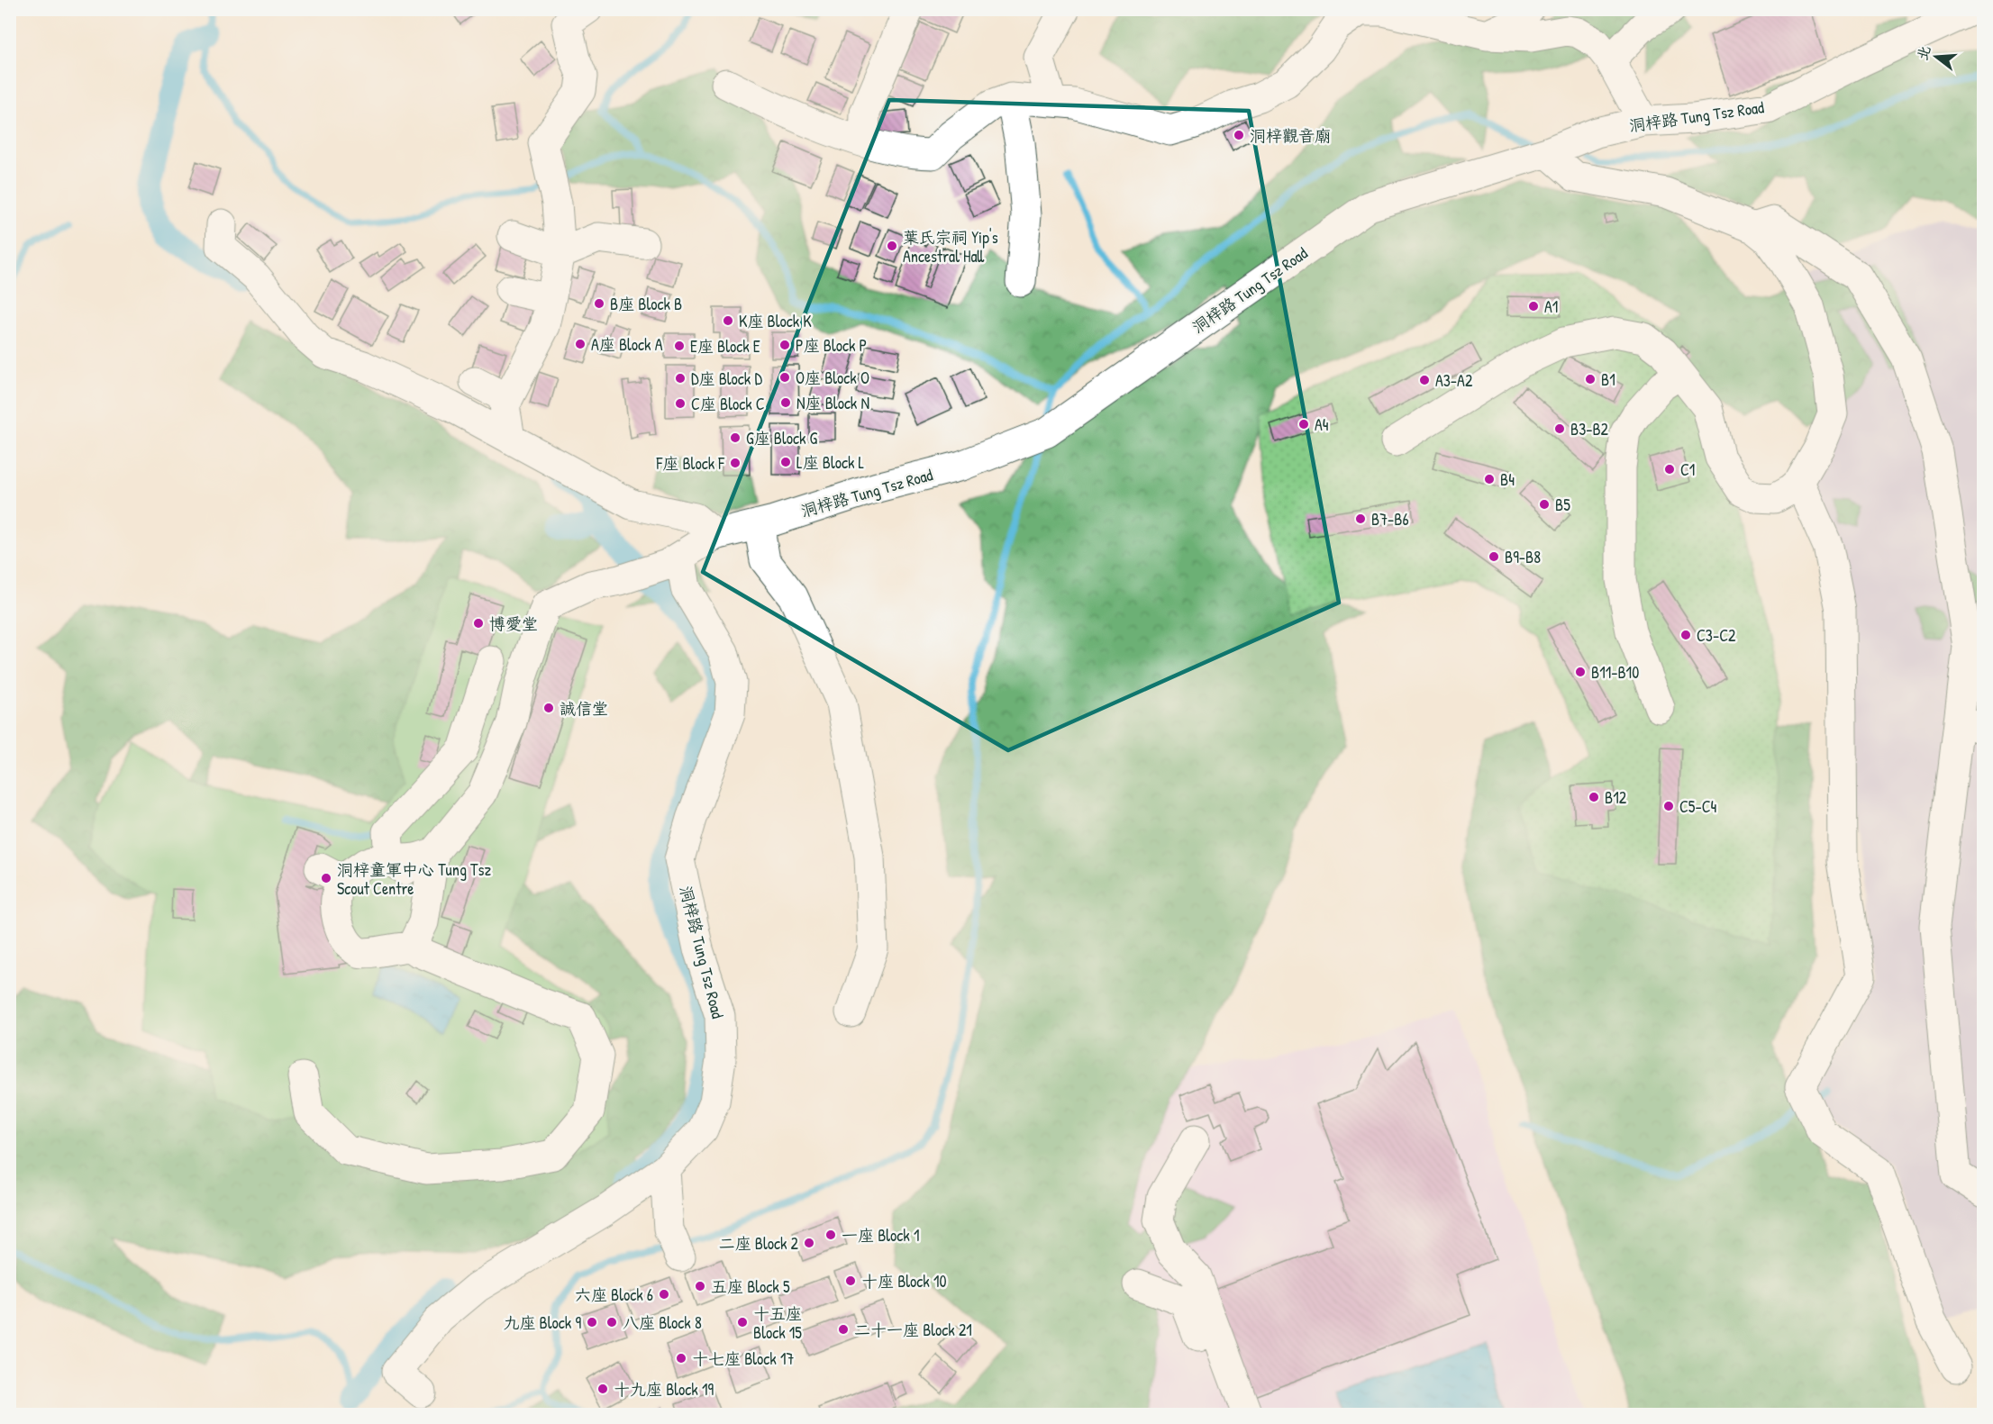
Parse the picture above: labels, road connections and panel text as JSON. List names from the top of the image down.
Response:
{
  "streets": {
    "street": ["洞梓路 Tung Tsz Road"]
  },
  "places": [
    "洞梓觀音廟",
    "葉氏宗祠 Yip's Ancestral Hall",
    "B座 Block B",
    "A1",
    "K座 Block K",
    "A座 Block A",
    "P座 Block P",
    "E座 Block E",
    "O座 Block O",
    "D座 Block D",
    "B1",
    "A3-A2",
    "N座 Block N",
    "C座 Block C",
    "A4",
    "B3-B2",
    "G座 Block G",
    "L座 Block L",
    "F座 Block F",
    "C1",
    "B4",
    "B5",
    "B7-B6",
    "B9-B8",
    "博愛堂",
    "C3-C2",
    "B11-B10",
    "誠信堂",
    "B12",
    "C5-C4",
    "洞梓童軍中心 Tung Tsz Scout Centre",
    "一座 Block 1",
    "二座 Block 2",
    "十座 Block 10",
    "五座 Block 5",
    "六座 Block 6",
    "九座 Block 9",
    "八座 Block 8",
    "十五座 Block 15",
    "二十一座 Block 21",
    "十七座 Block 17",
    "十九座 Block 19"
  ],
  "north": "left"
}
